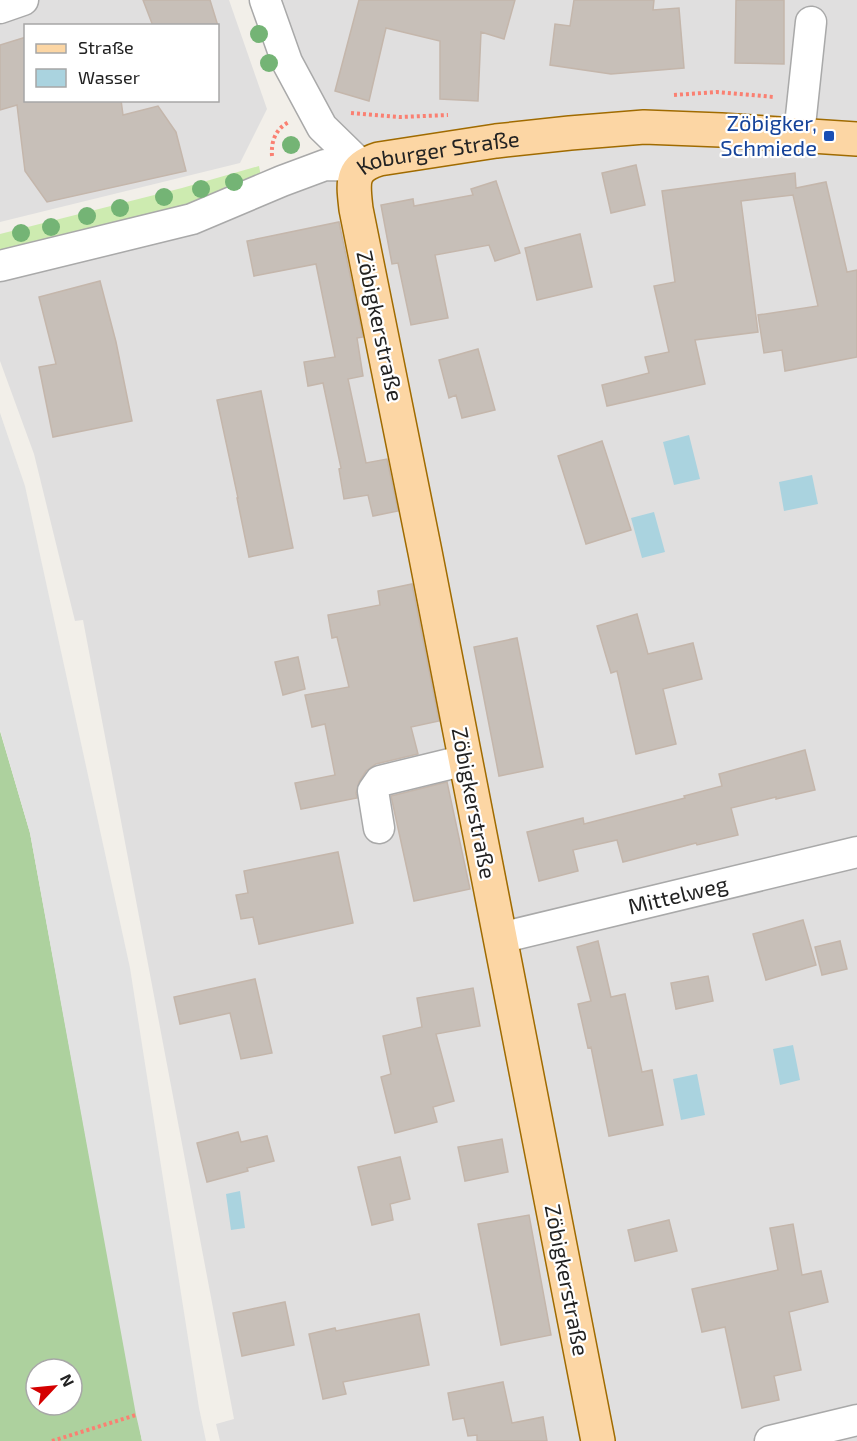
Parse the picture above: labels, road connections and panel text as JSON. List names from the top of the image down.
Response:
{
  "streets": {
    "main road": ["Koburger Straße", "Zöbigkerstraße"],
    "street": ["Mittelweg"]
  },
  "crossings": [
    ["Koburger Straße", "Zöbigkerstraße"],
    ["Zöbigkerstraße", "Mittelweg"]
  ],
  "places": {
    "transit": ["Zöbigker, Schmiede"]
  },
  "legend": ["Straße", "Wasser"],
  "north": "top right"
}
